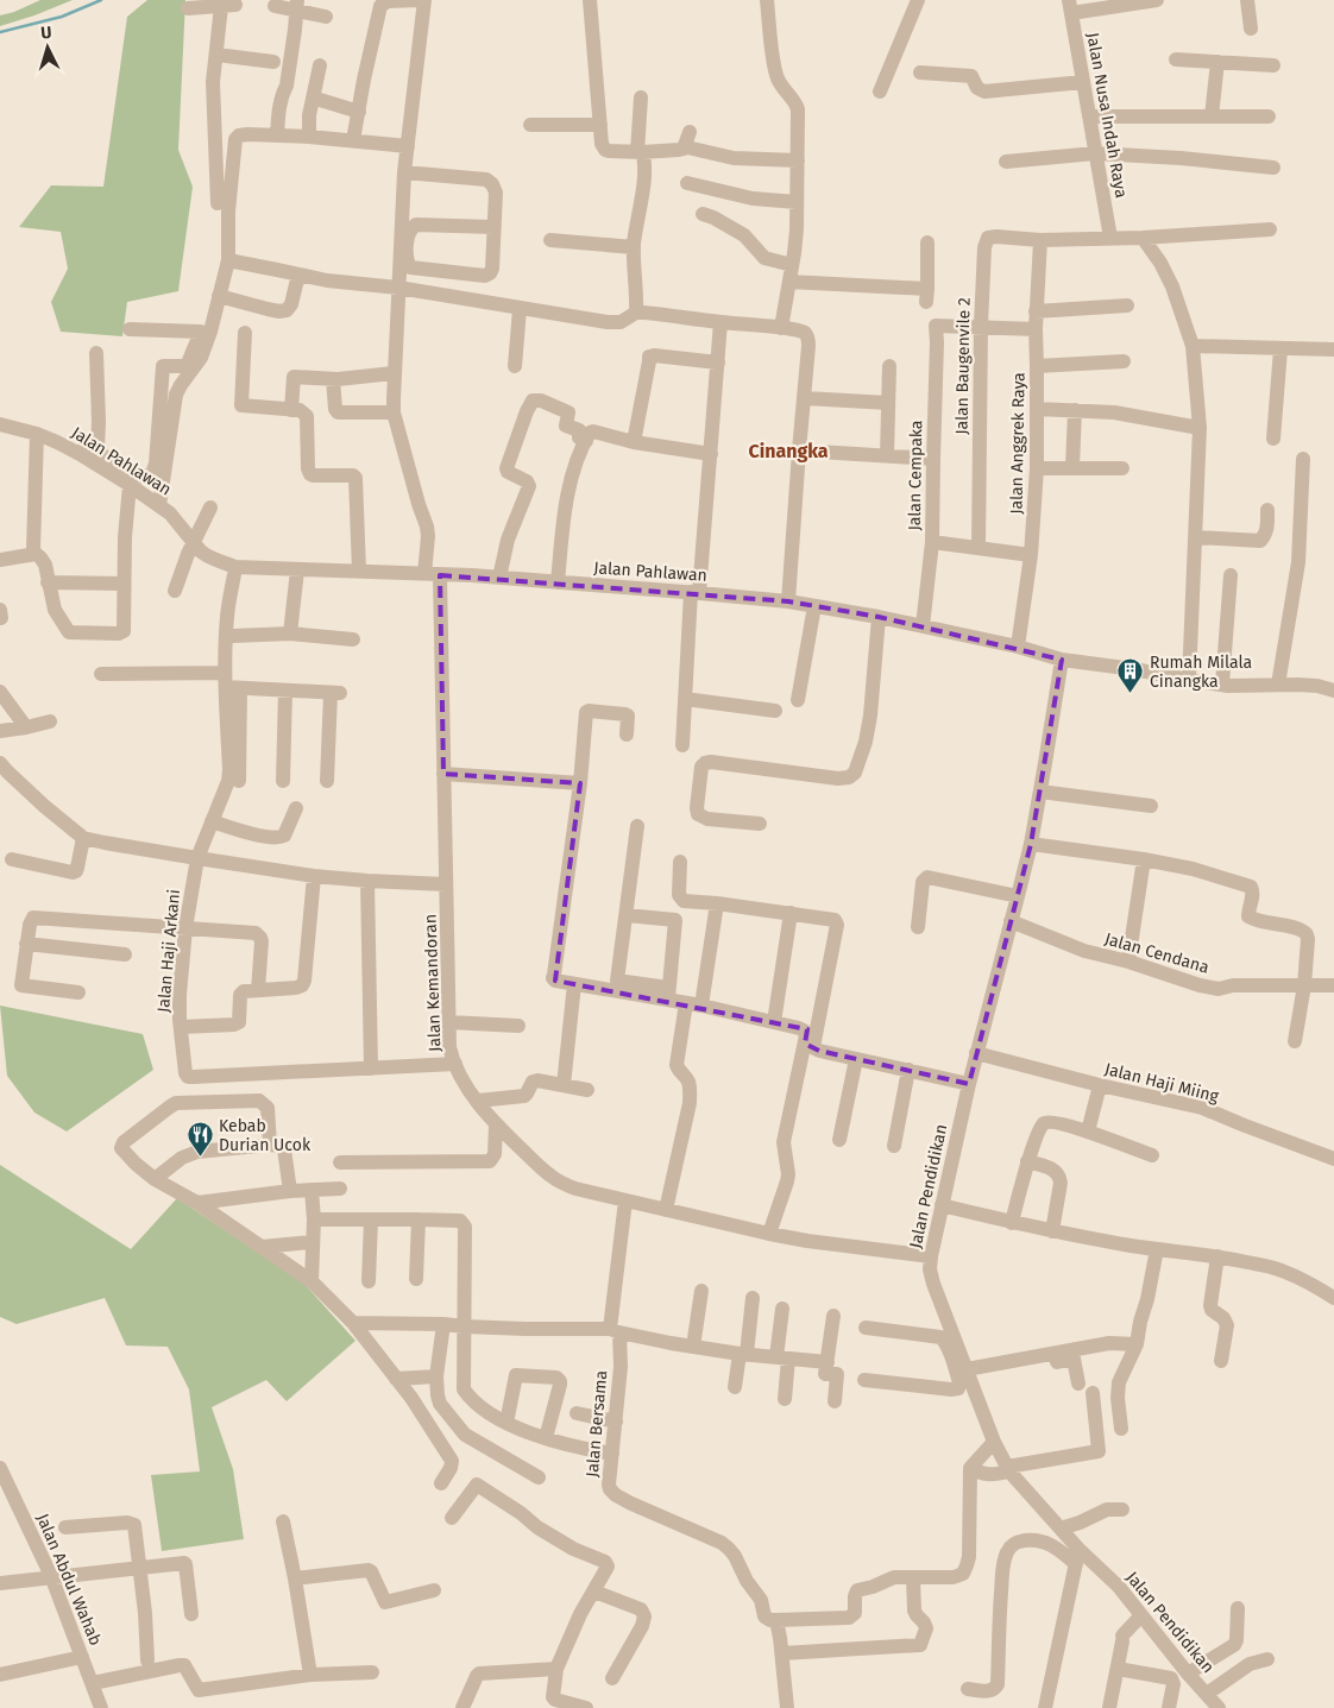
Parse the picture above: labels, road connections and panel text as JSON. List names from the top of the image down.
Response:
{
  "streets": {
    "street": [
      "Jalan Nusa Indah Raya",
      "Jalan Baugenvile 2",
      "Jalan Anggrek Raya",
      "Jalan Pahlawan",
      "Jalan Cempaka",
      "Jalan Haji Arkani",
      "Jalan Cendana",
      "Jalan Kemandoran",
      "Jalan Haji Miing",
      "Jalan Pendidikan",
      "Jalan Bersama",
      "Jalan Abdul Wahab"
    ]
  },
  "crossings": [
    ["Jalan Baugenvile 2", "Jalan Anggrek Raya"],
    ["Jalan Baugenvile 2", "Jalan Cempaka"],
    ["Jalan Anggrek Raya", "Jalan Pahlawan"],
    ["Jalan Pahlawan", "Jalan Cempaka"],
    ["Jalan Pahlawan", "Jalan Haji Arkani"],
    ["Jalan Pahlawan", "Jalan Kemandoran"],
    ["Jalan Pahlawan", "Jalan Pendidikan"],
    ["Jalan Haji Arkani", "Jalan Kemandoran"],
    ["Jalan Cendana", "Jalan Pendidikan"],
    ["Jalan Kemandoran", "Jalan Pendidikan"],
    ["Jalan Kemandoran", "Jalan Bersama"],
    ["Jalan Haji Miing", "Jalan Pendidikan"]
  ],
  "districts": ["Cinangka"],
  "places": {
    "building": ["Rumah Milala Cinangka"],
    "restaurant": ["Kebab Durian Ucok"]
  },
  "north": "top"
}
